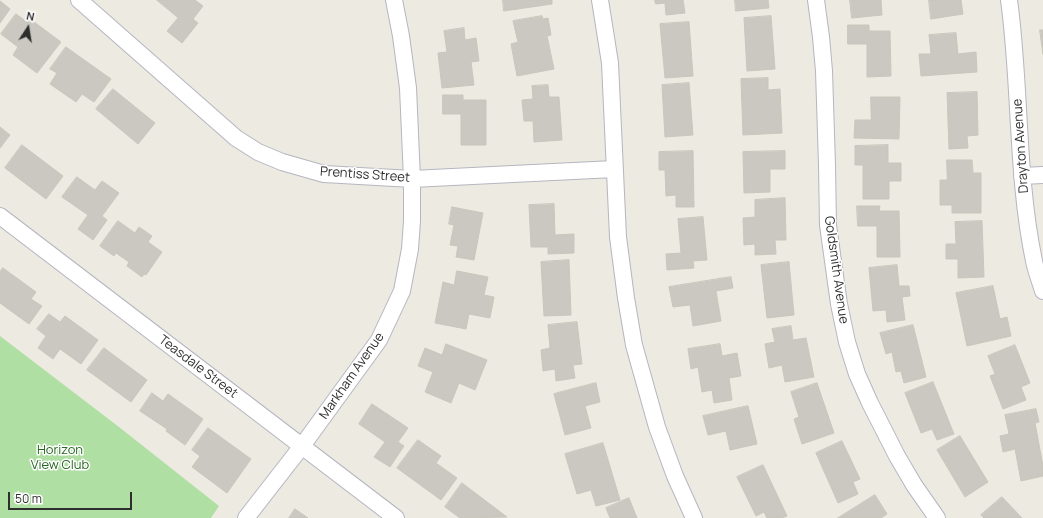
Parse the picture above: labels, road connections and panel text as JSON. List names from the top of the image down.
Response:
{
  "streets": {
    "street": [
      "Drayton Avenue",
      "Prentiss Street",
      "Goldsmith Avenue",
      "Teasdale Street",
      "Markham Avenue"
    ]
  },
  "crossings": [
    ["Prentiss Street", "Markham Avenue"],
    ["Teasdale Street", "Markham Avenue"]
  ],
  "parks": ["Horizon View Club"],
  "scale_bar": "50 m",
  "north": "top"
}
